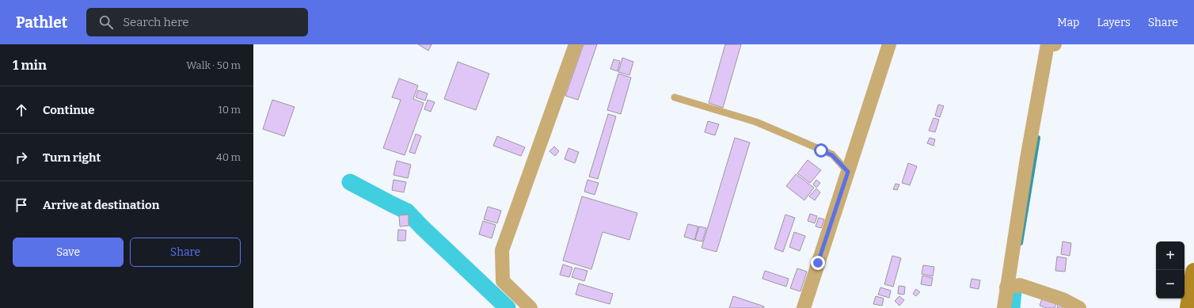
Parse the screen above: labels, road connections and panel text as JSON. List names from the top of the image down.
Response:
{
  "page": {
    "header": "Pathlet",
    "search": "Search here",
    "nav": ["Map", "Layers", "Share"],
    "heading": ["1 min", "Walk · 50 m"],
    "list": [
      ["Continue", "10 m"],
      ["Turn right", "40 m"],
      "Arrive at destination"
    ],
    "buttons": ["Save", "Share"],
    "map_buttons": ["+", "−"]
  }
}
